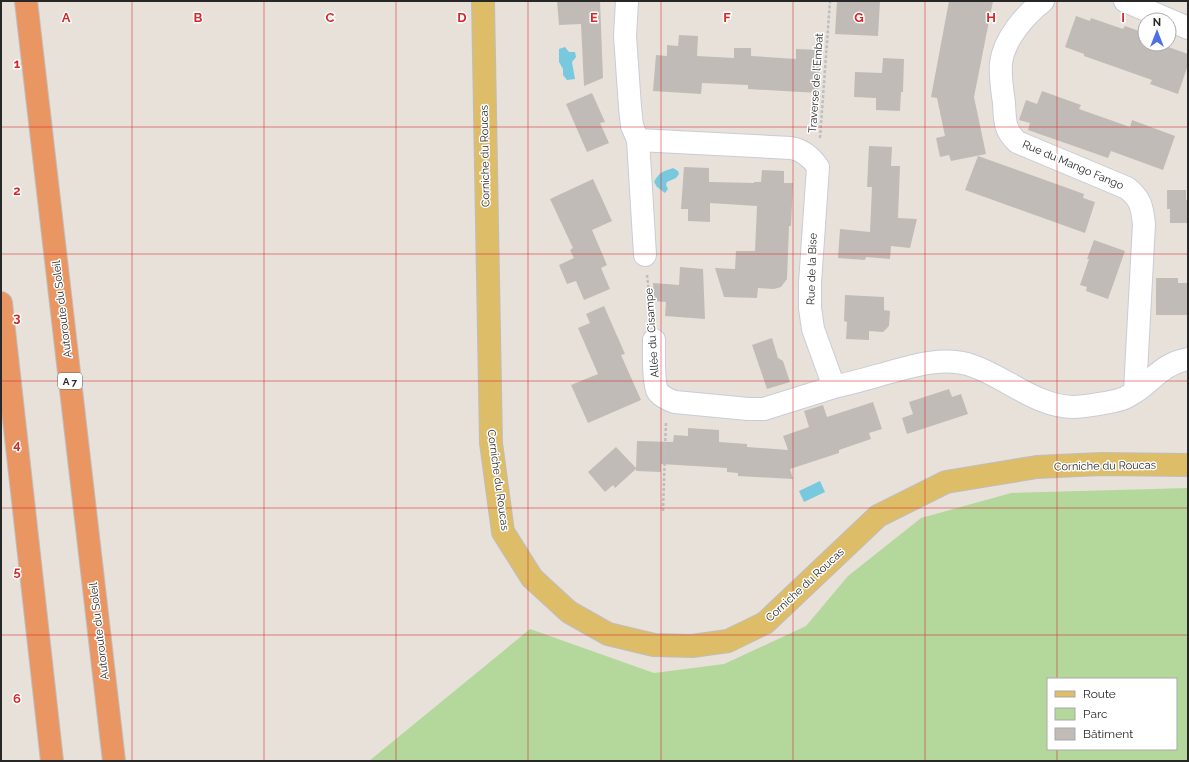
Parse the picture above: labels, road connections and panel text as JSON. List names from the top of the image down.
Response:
{
  "streets": {
    "highway": ["Autoroute du Soleil", "A 7"],
    "main road": ["Corniche du Roucas"],
    "street": ["Rue du Mango Fango", "Rue de la Bise", "Allée du Cisampe"],
    "path": ["Traverse de l'Embat"]
  },
  "crossings": [
    ["Traverse de l'Embat", "Rue de la Bise"]
  ],
  "legend": ["Route", "Parc", "Bâtiment"],
  "north": "top",
  "grid": {
    "columns": [
      "A",
      "B",
      "C",
      "D",
      "E",
      "F",
      "G",
      "H",
      "I"
    ],
    "rows": [
      "1",
      "2",
      "3",
      "4",
      "5",
      "6"
    ]
  }
}
